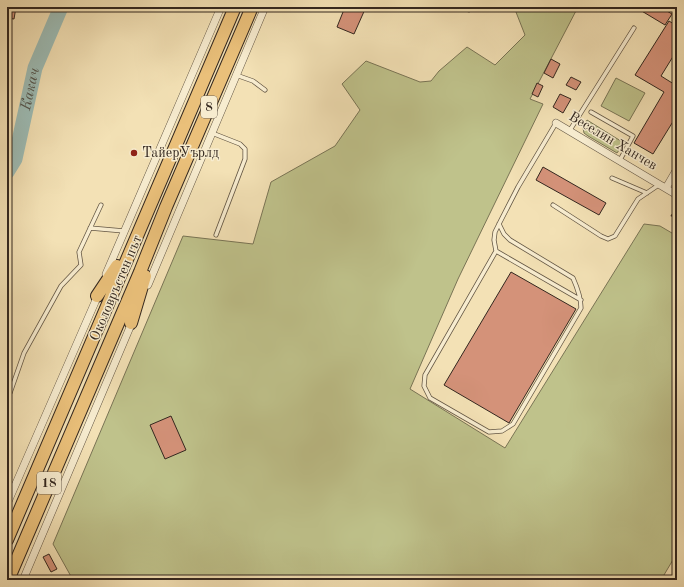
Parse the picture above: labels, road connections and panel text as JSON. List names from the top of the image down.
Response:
{
  "streets": {
    "highway": ["8", "Околовръстен път", "18"],
    "street": ["Веселин Ханчев"]
  },
  "crossings": [
    ["8", "Околовръстен път"]
  ],
  "water": ["Какач"],
  "places": ["ТайерУърлд"]
}
